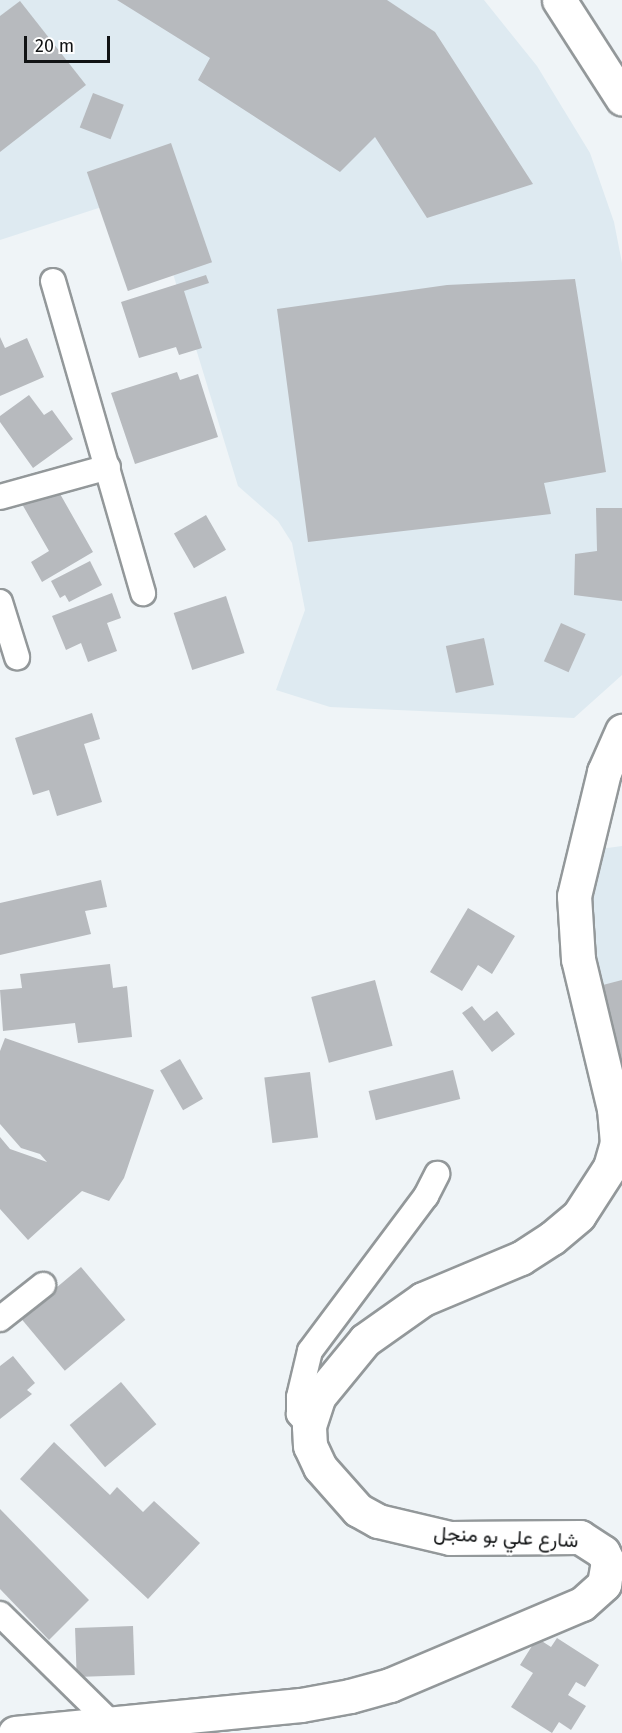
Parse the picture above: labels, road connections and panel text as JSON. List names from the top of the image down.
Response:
{
  "streets": {
    "street": ["شارع علي بو منجل"]
  },
  "scale_bar": "20 m"
}
